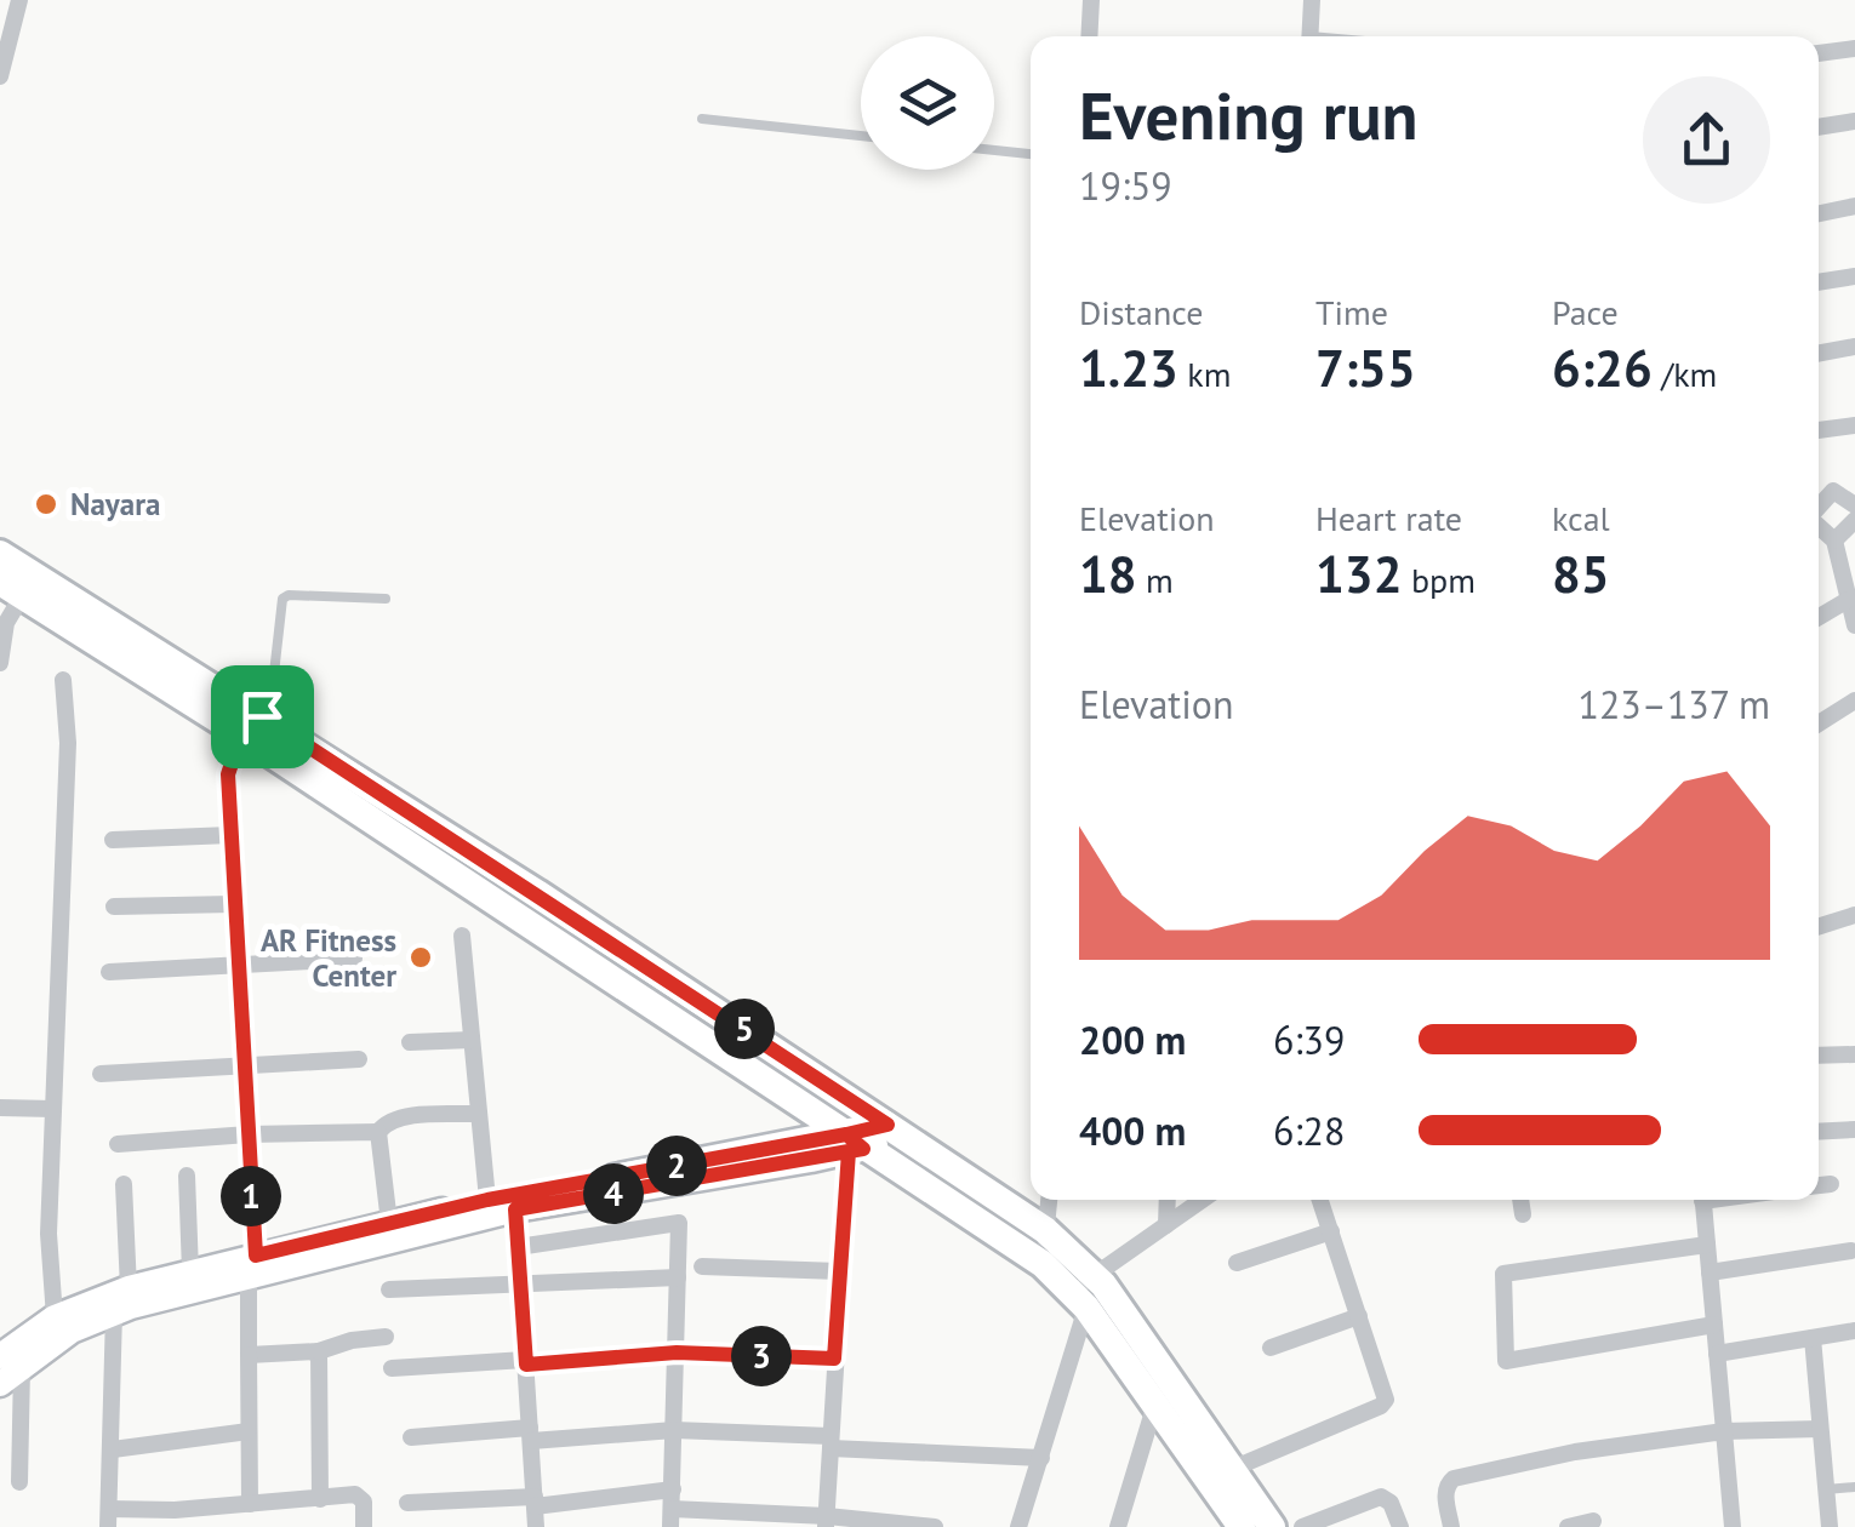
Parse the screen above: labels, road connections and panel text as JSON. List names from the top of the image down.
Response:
{
  "places": ["Nayara", "AR Fitness Center"],
  "page": {
    "heading": ["Evening run", "19:59"],
    "stats": [
      ["Distance", "1.23 km"],
      ["Time", "7:55"],
      ["Pace", "6:26 /km"],
      ["Elevation", "18 m"],
      ["Heart rate", "132 bpm"],
      ["kcal", "85"]
    ],
    "chart": ["Elevation", "123–137 m"],
    "list": [
      {
        "name": "200 m",
        "note": "6:39"
      },
      {
        "name": "400 m",
        "note": "6:28"
      }
    ],
    "pins": [
      "5",
      "2",
      "4",
      "1",
      "3"
    ]
  }
}
